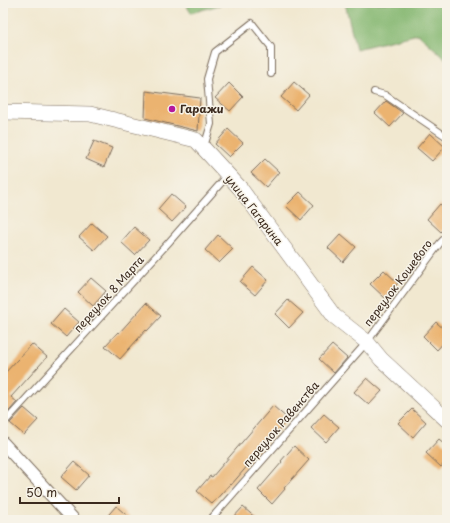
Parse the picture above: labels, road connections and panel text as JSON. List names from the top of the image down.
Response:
{
  "streets": {
    "street": ["улица Гагарина"],
    "lane": ["переулок Кошевого", "переулок 8 Марта", "переулок Равенства"]
  },
  "crossings": [
    ["улица Гагарина", "переулок Кошевого"],
    ["улица Гагарина", "переулок 8 Марта"],
    ["улица Гагарина", "переулок Равенства"],
    ["переулок Кошевого", "переулок Равенства"]
  ],
  "places": ["Гаражи"],
  "scale_bar": "50 m"
}
